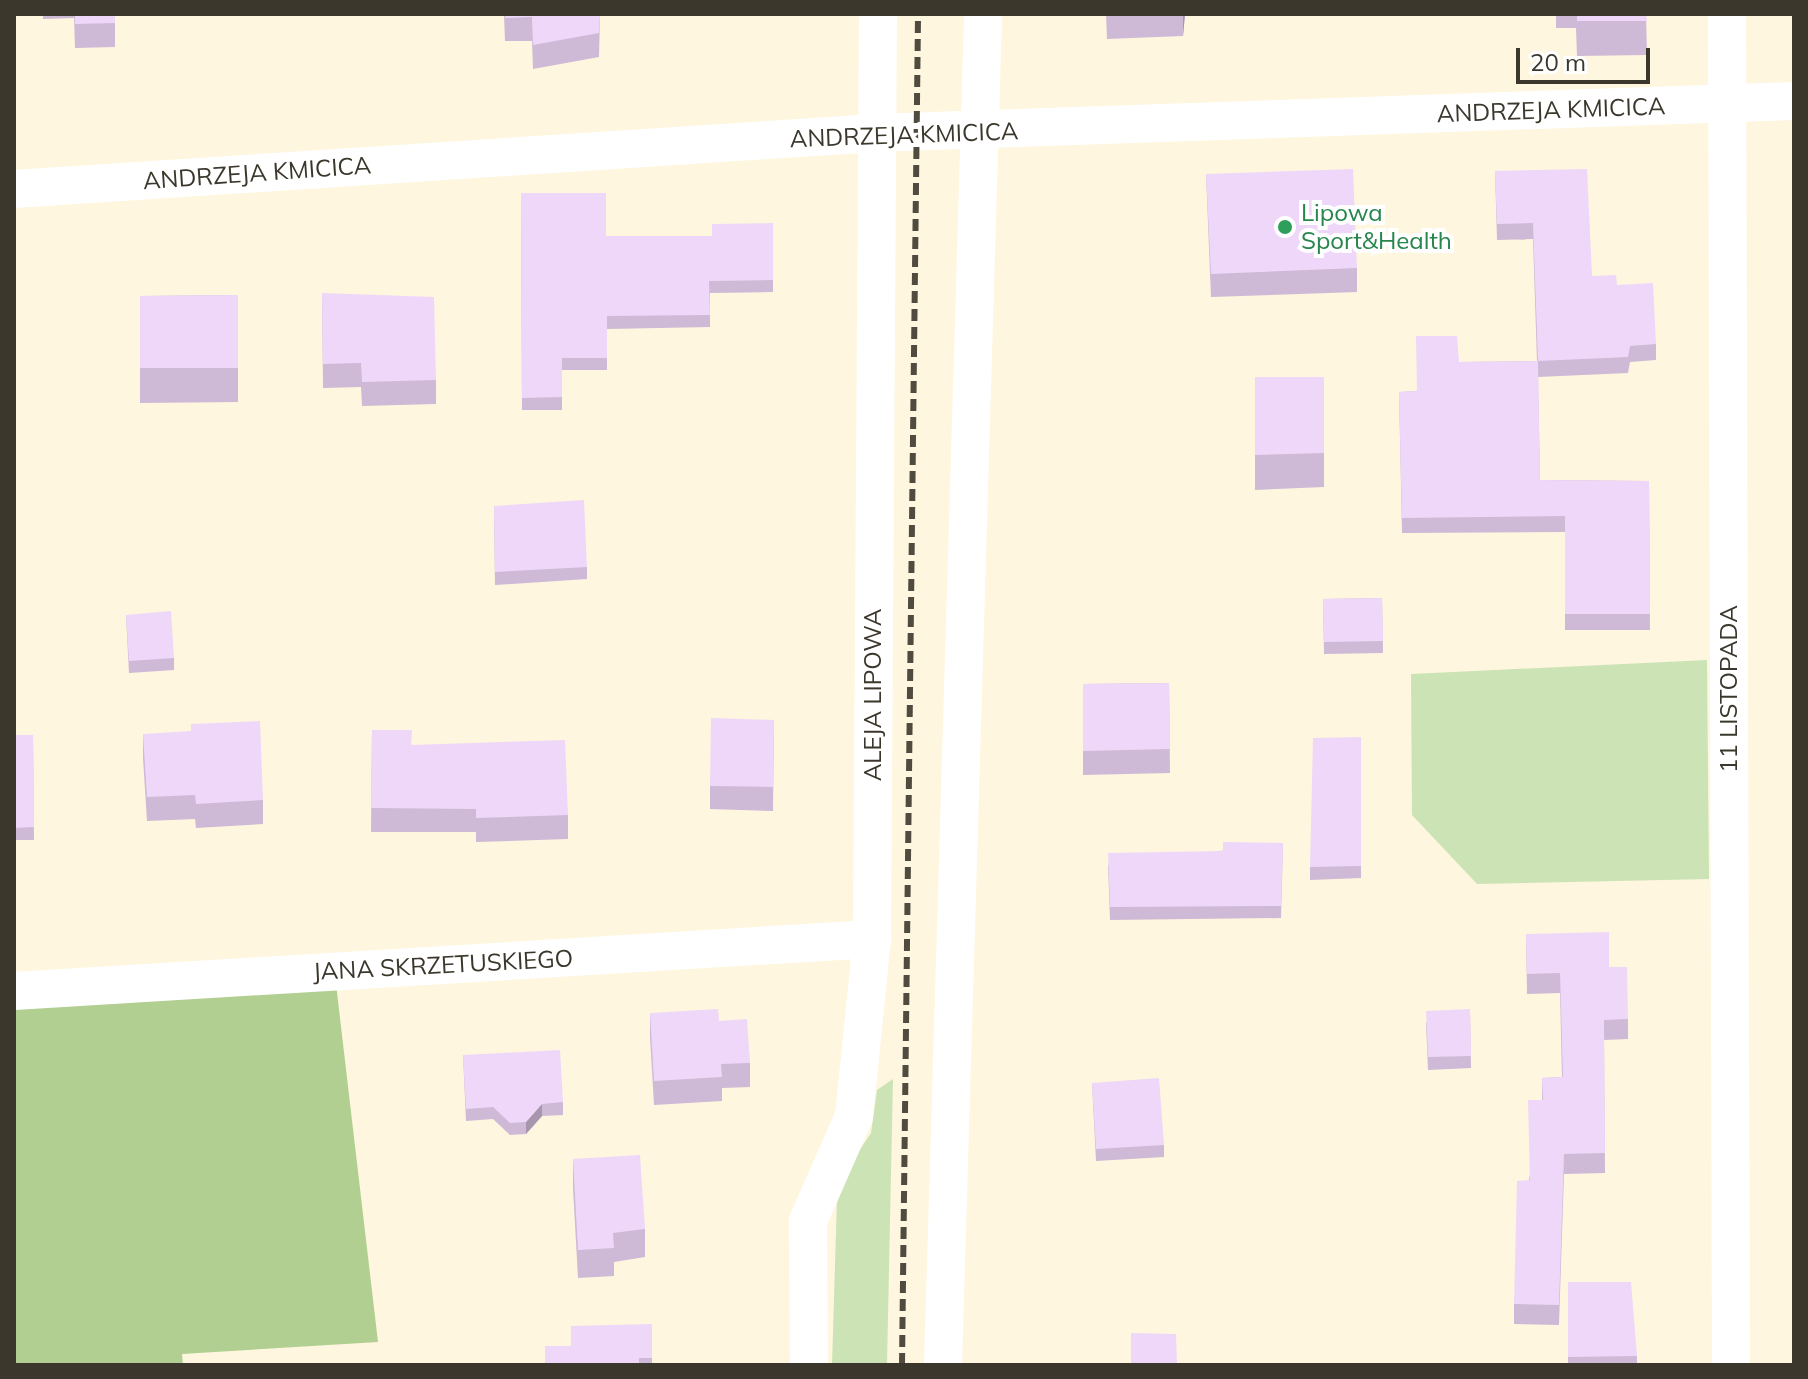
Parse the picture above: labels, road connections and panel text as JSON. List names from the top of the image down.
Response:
{
  "streets": {
    "street": [
      "ANDRZEJA KMICICA",
      "11 LISTOPADA",
      "ALEJA LIPOWA",
      "JANA SKRZETUSKIEGO"
    ]
  },
  "crossings": [
    ["ANDRZEJA KMICICA", "11 LISTOPADA"],
    ["ANDRZEJA KMICICA", "ALEJA LIPOWA"],
    ["ALEJA LIPOWA", "JANA SKRZETUSKIEGO"]
  ],
  "places": ["Lipowa Sport&Health"],
  "scale_bar": "20 m"
}
